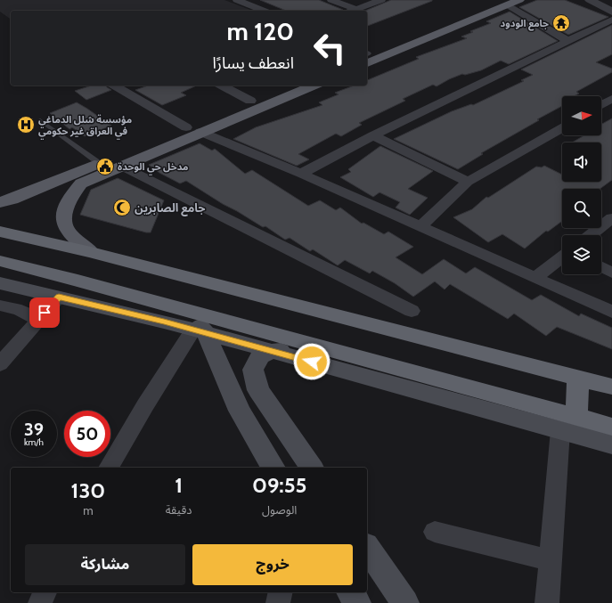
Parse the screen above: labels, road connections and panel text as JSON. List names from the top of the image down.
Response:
{
  "places": {
    "temple": ["جامع الودود"],
    "hospital": ["مؤسسة شلل الدماغي في العراق غير حكومي"],
    "public building": ["مدخل حي الوحدة"],
    "mosque": ["جامع الصابرين"]
  },
  "north": "right",
  "page": {
    "turn": ["120 m", "انعطف يسارًا"],
    "speed": "39 km/h",
    "limit": "50",
    "eta": [
      "09:55",
      "الوصول",
      "1",
      "دقيقة",
      "130",
      "m"
    ],
    "buttons": ["خروج", "مشاركة"]
  }
}
